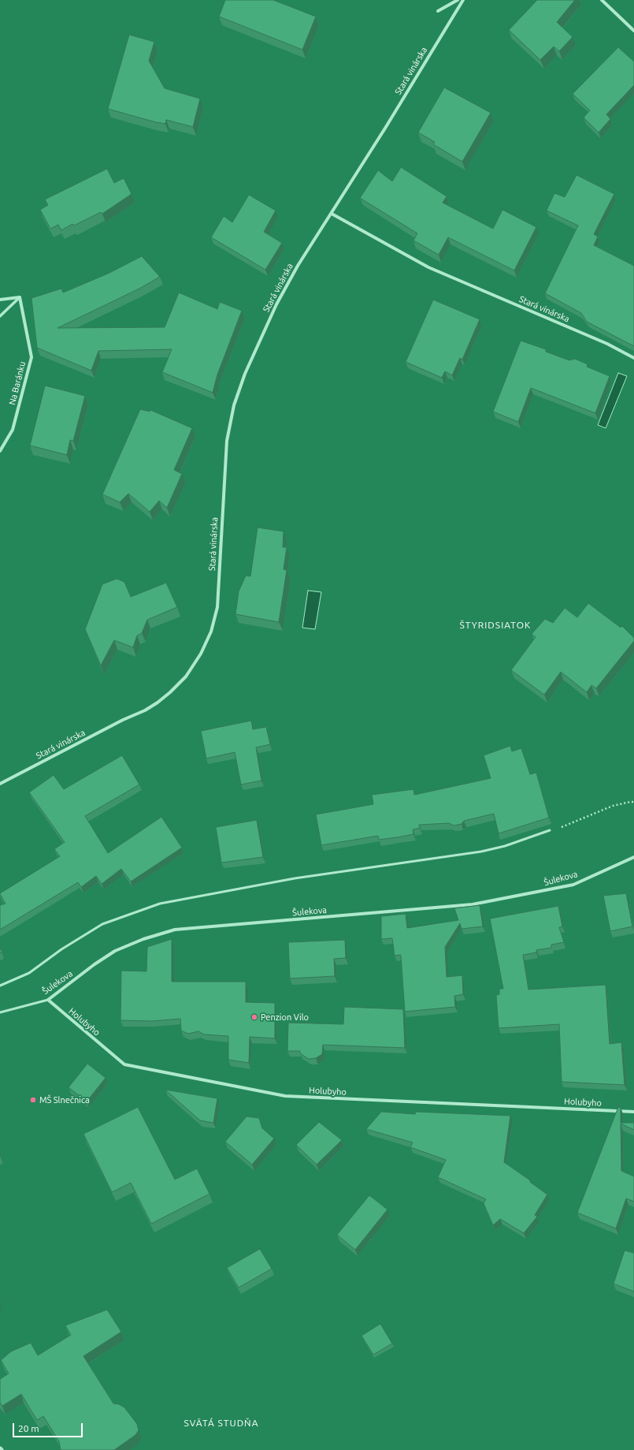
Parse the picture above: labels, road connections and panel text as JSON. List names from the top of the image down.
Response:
{
  "streets": {
    "street": [
      "Stará vinárska",
      "Na Baránku",
      "Šulekova",
      "Holubyho"
    ]
  },
  "crossings": [
    ["Šulekova", "Holubyho"]
  ],
  "districts": ["ŠTYRIDSIATOK", "SVÄTÁ STUDŇA"],
  "places": ["Penzion Vilo", "MŠ Slnečnica"],
  "scale_bar": "20 m"
}
